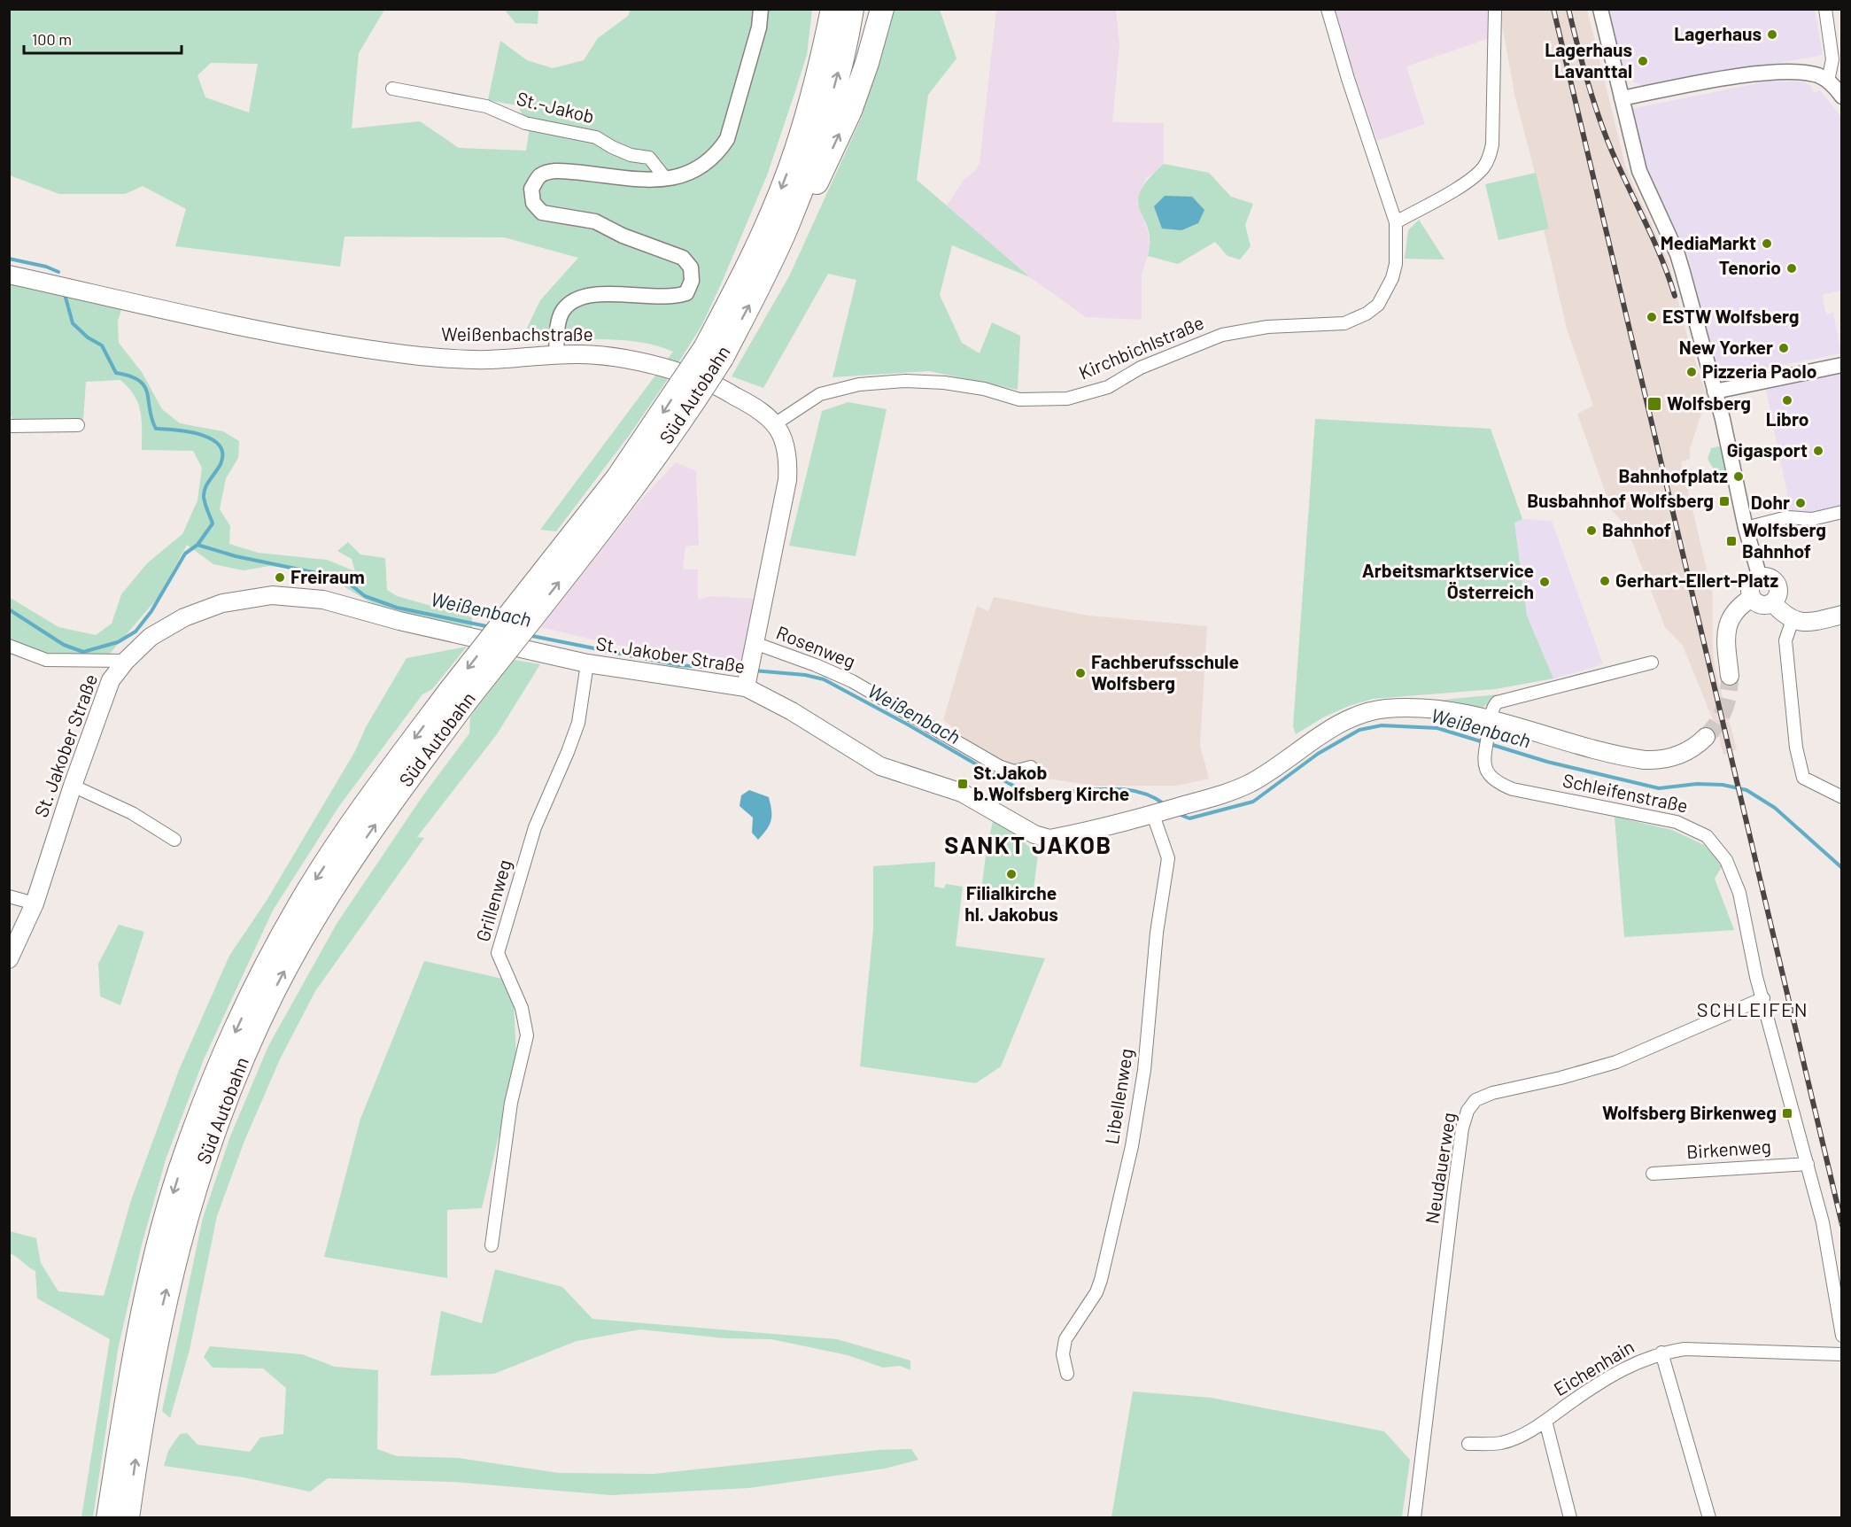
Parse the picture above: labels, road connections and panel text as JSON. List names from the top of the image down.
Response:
{
  "streets": {
    "highway": ["Süd Autobahn"],
    "main road": ["Weißenbachstraße", "St. Jakober Straße"],
    "street": [
      "St.-Jakob",
      "Kirchbichlstraße",
      "Rosenweg",
      "Schleifenstraße",
      "Grillenweg",
      "Libellenweg",
      "Birkenweg",
      "Neudauerweg",
      "Eichenhain"
    ]
  },
  "crossings": [
    ["Weißenbachstraße", "Kirchbichlstraße"],
    ["Weißenbachstraße", "Rosenweg"],
    ["Weißenbachstraße", "St. Jakober Straße"],
    ["Rosenweg", "St. Jakober Straße"],
    ["St. Jakober Straße", "Schleifenstraße"],
    ["St. Jakober Straße", "Grillenweg"],
    ["St. Jakober Straße", "Libellenweg"],
    ["Schleifenstraße", "Birkenweg"],
    ["Schleifenstraße", "Neudauerweg"]
  ],
  "districts": ["SANKT JAKOB", "SCHLEIFEN"],
  "water": ["Weißenbach"],
  "places": {
    "other": [
      "Lagerhaus",
      "Lagerhaus Lavanttal",
      "MediaMarkt",
      "Tenorio",
      "ESTW Wolfsberg",
      "New Yorker",
      "Pizzeria Paolo",
      "Libro",
      "Gigasport",
      "Bahnhofplatz",
      "Dohr",
      "Bahnhof",
      "Freiraum",
      "Gerhart-Ellert-Platz",
      "Arbeitsmarktservice Österreich",
      "Fachberufsschule Wolfsberg",
      "Filialkirche hl. Jakobus"
    ],
    "transit": [
      "Wolfsberg",
      "Busbahnhof Wolfsberg",
      "Wolfsberg Bahnhof",
      "St.Jakob b.Wolfsberg Kirche",
      "Wolfsberg Birkenweg"
    ]
  },
  "scale_bar": "100 m"
}
